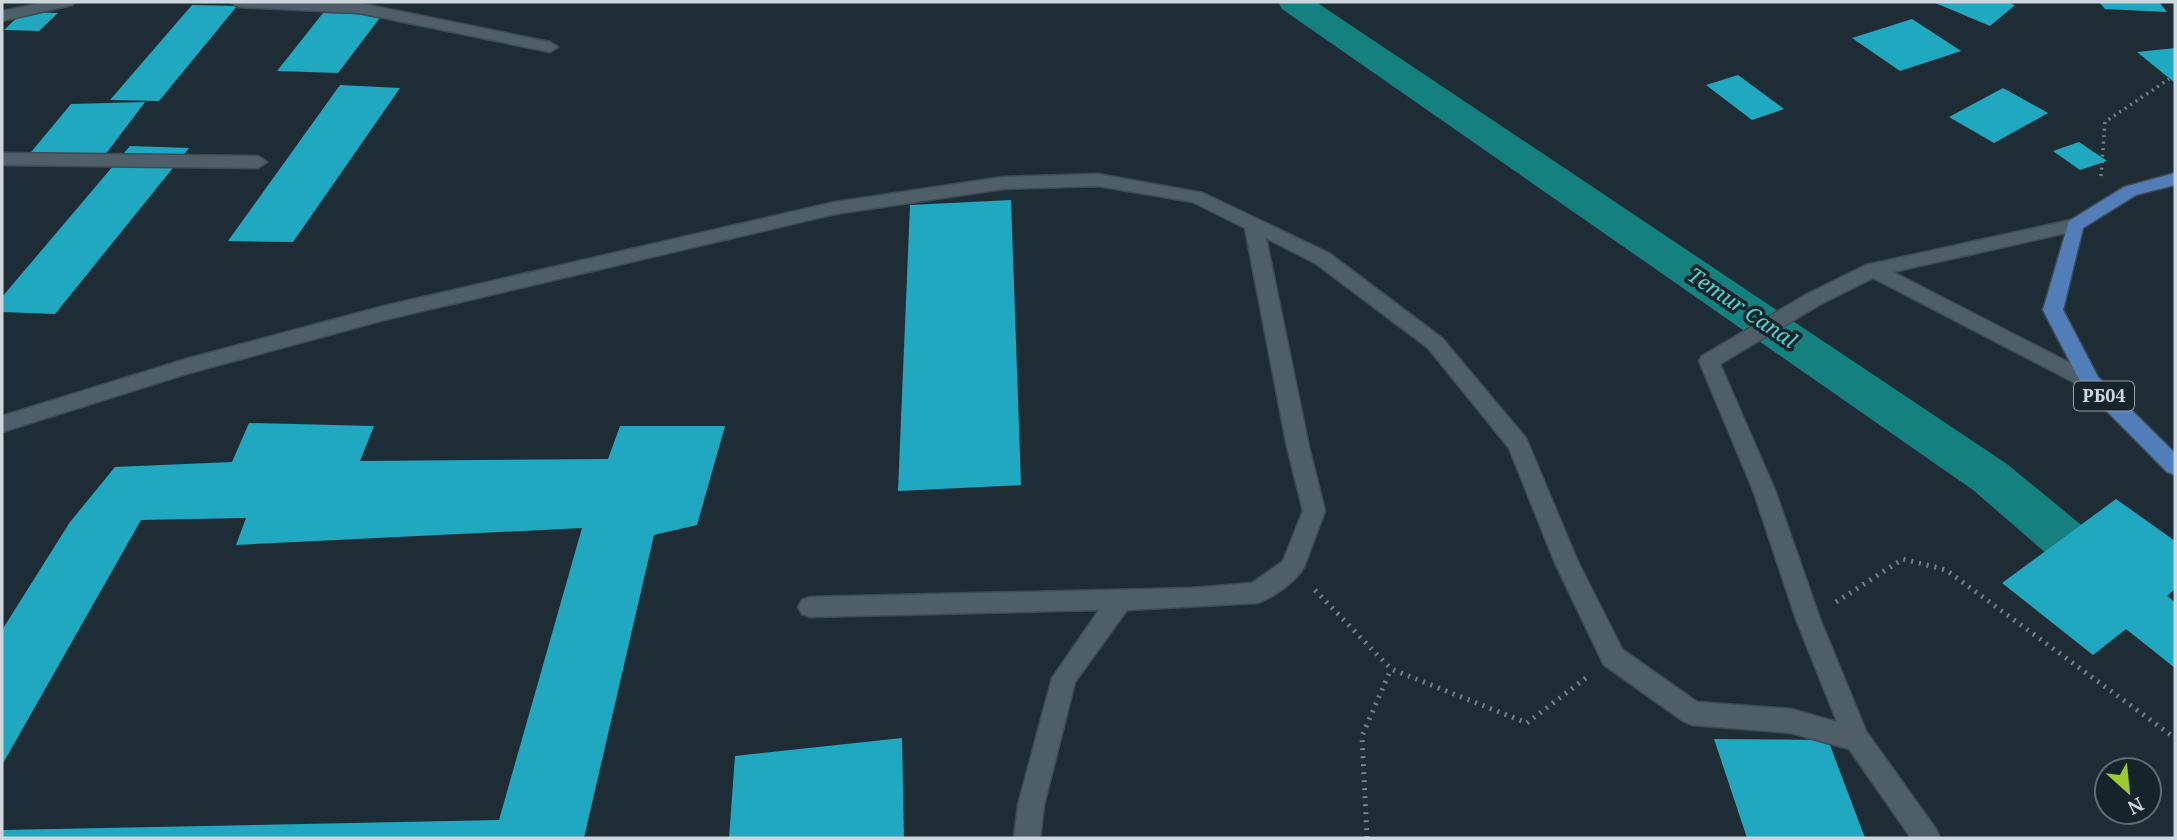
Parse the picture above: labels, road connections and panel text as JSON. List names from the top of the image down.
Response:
{
  "streets": {
    "main road": ["РБ04"]
  },
  "water": ["Temur Canal"],
  "north": "bottom right"
}
